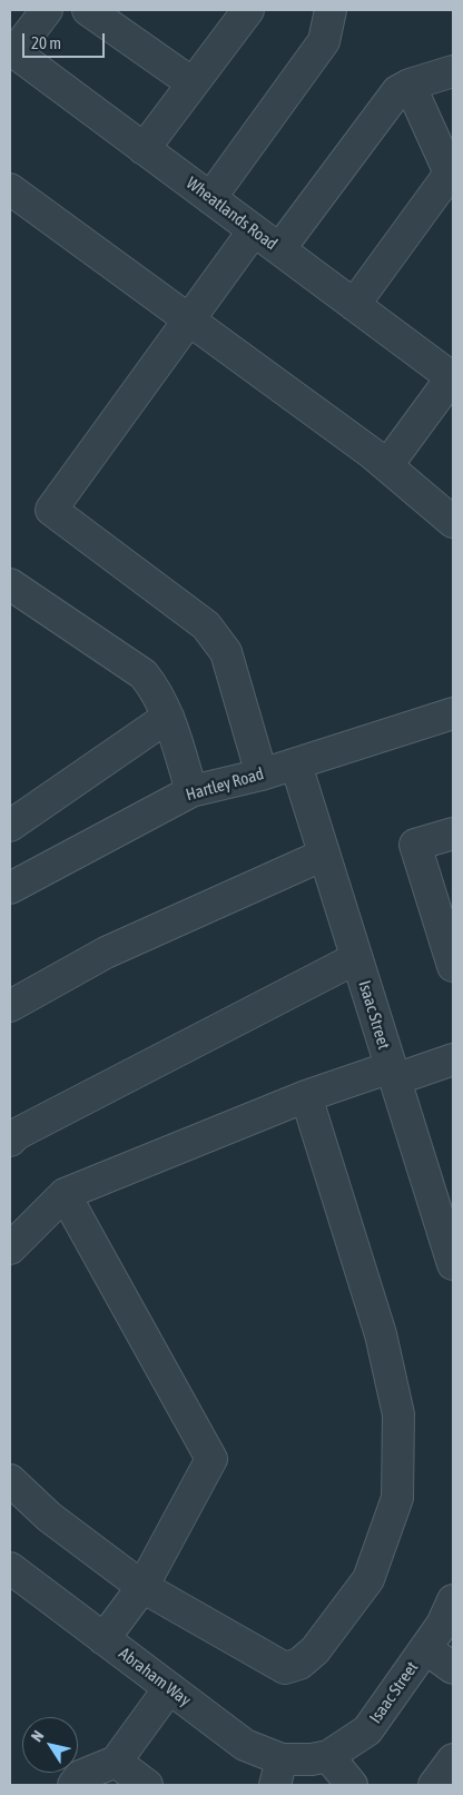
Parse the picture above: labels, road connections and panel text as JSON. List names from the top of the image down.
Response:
{
  "streets": {
    "street": [
      "Wheatlands Road",
      "Hartley Road",
      "Isaac Street",
      "Abraham Way"
    ]
  },
  "crossings": [
    ["Hartley Road", "Isaac Street"],
    ["Isaac Street", "Abraham Way"]
  ],
  "scale_bar": "20 m",
  "north": "top left"
}
